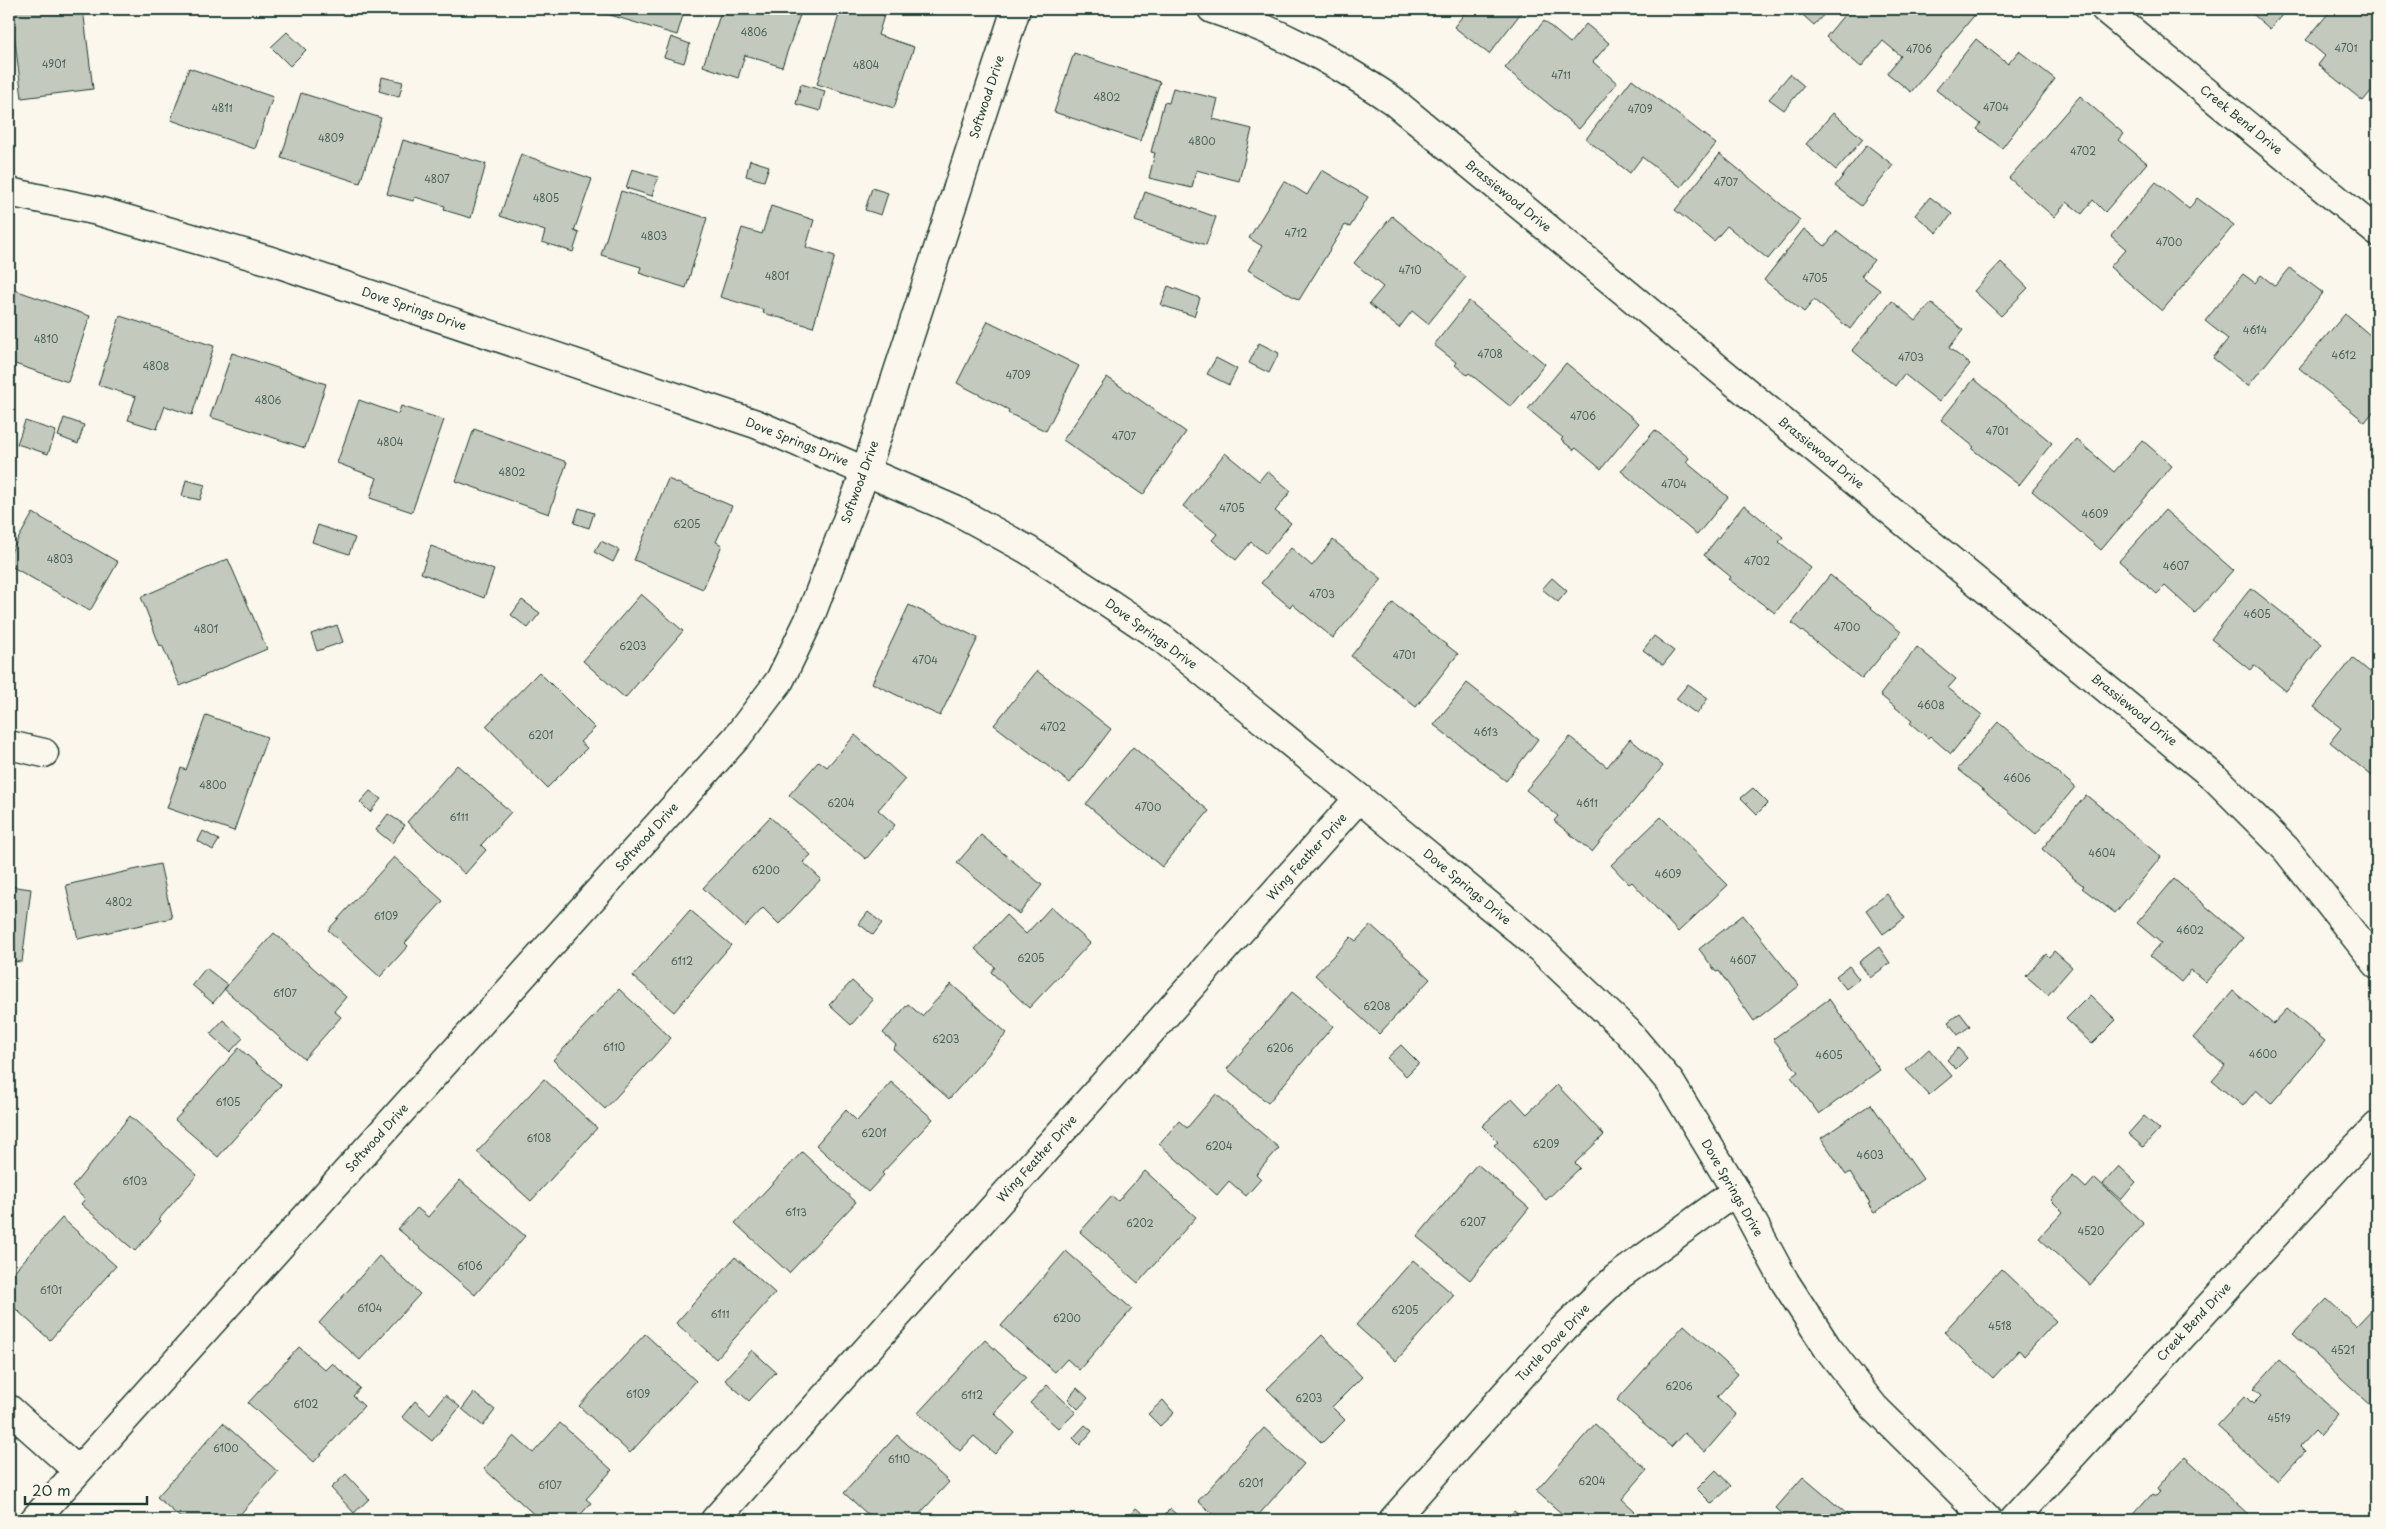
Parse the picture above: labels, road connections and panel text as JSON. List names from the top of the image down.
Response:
{
  "streets": {
    "street": [
      "Softwood Drive",
      "Creek Bend Drive",
      "Brassiewood Drive",
      "Dove Springs Drive",
      "Wing Feather Drive",
      "Turtle Dove Drive"
    ]
  },
  "crossings": [
    ["Softwood Drive", "Dove Springs Drive"],
    ["Dove Springs Drive", "Wing Feather Drive"],
    ["Dove Springs Drive", "Turtle Dove Drive"]
  ],
  "house_numbers": [
    "4806",
    "4701",
    "4706",
    "4901",
    "4804",
    "4711",
    "4802",
    "4704",
    "4811",
    "4709",
    "4809",
    "4800",
    "4702",
    "4807",
    "4707",
    "4805",
    "4712",
    "4803",
    "4700",
    "4710",
    "4801",
    "4705",
    "4614",
    "4810",
    "4708",
    "4612",
    "4703",
    "4808",
    "4709",
    "4806",
    "4706",
    "4701",
    "4707",
    "4804",
    "4802",
    "4704",
    "4705",
    "4609",
    "6205",
    "4803",
    "4702",
    "4607",
    "4703",
    "4605",
    "4700",
    "4801",
    "6203",
    "4701",
    "4704",
    "4608",
    "4702",
    "4613",
    "6201",
    "4606",
    "4800",
    "6204",
    "4611",
    "4700",
    "6111",
    "4604",
    "6200",
    "4609",
    "4802",
    "6109",
    "4602",
    "6205",
    "4607",
    "6112",
    "6107",
    "6208",
    "6203",
    "6110",
    "6206",
    "4600",
    "4605",
    "6105",
    "6201",
    "6108",
    "6209",
    "6204",
    "4603",
    "6103",
    "6113",
    "6207",
    "6202",
    "4520",
    "6106",
    "6101",
    "6104",
    "6205",
    "6111",
    "6200",
    "4518",
    "4521",
    "6206",
    "6109",
    "6112",
    "6203",
    "6102",
    "4519",
    "6100",
    "6110",
    "6204",
    "6201",
    "6107"
  ],
  "scale_bar": "20 m"
}
